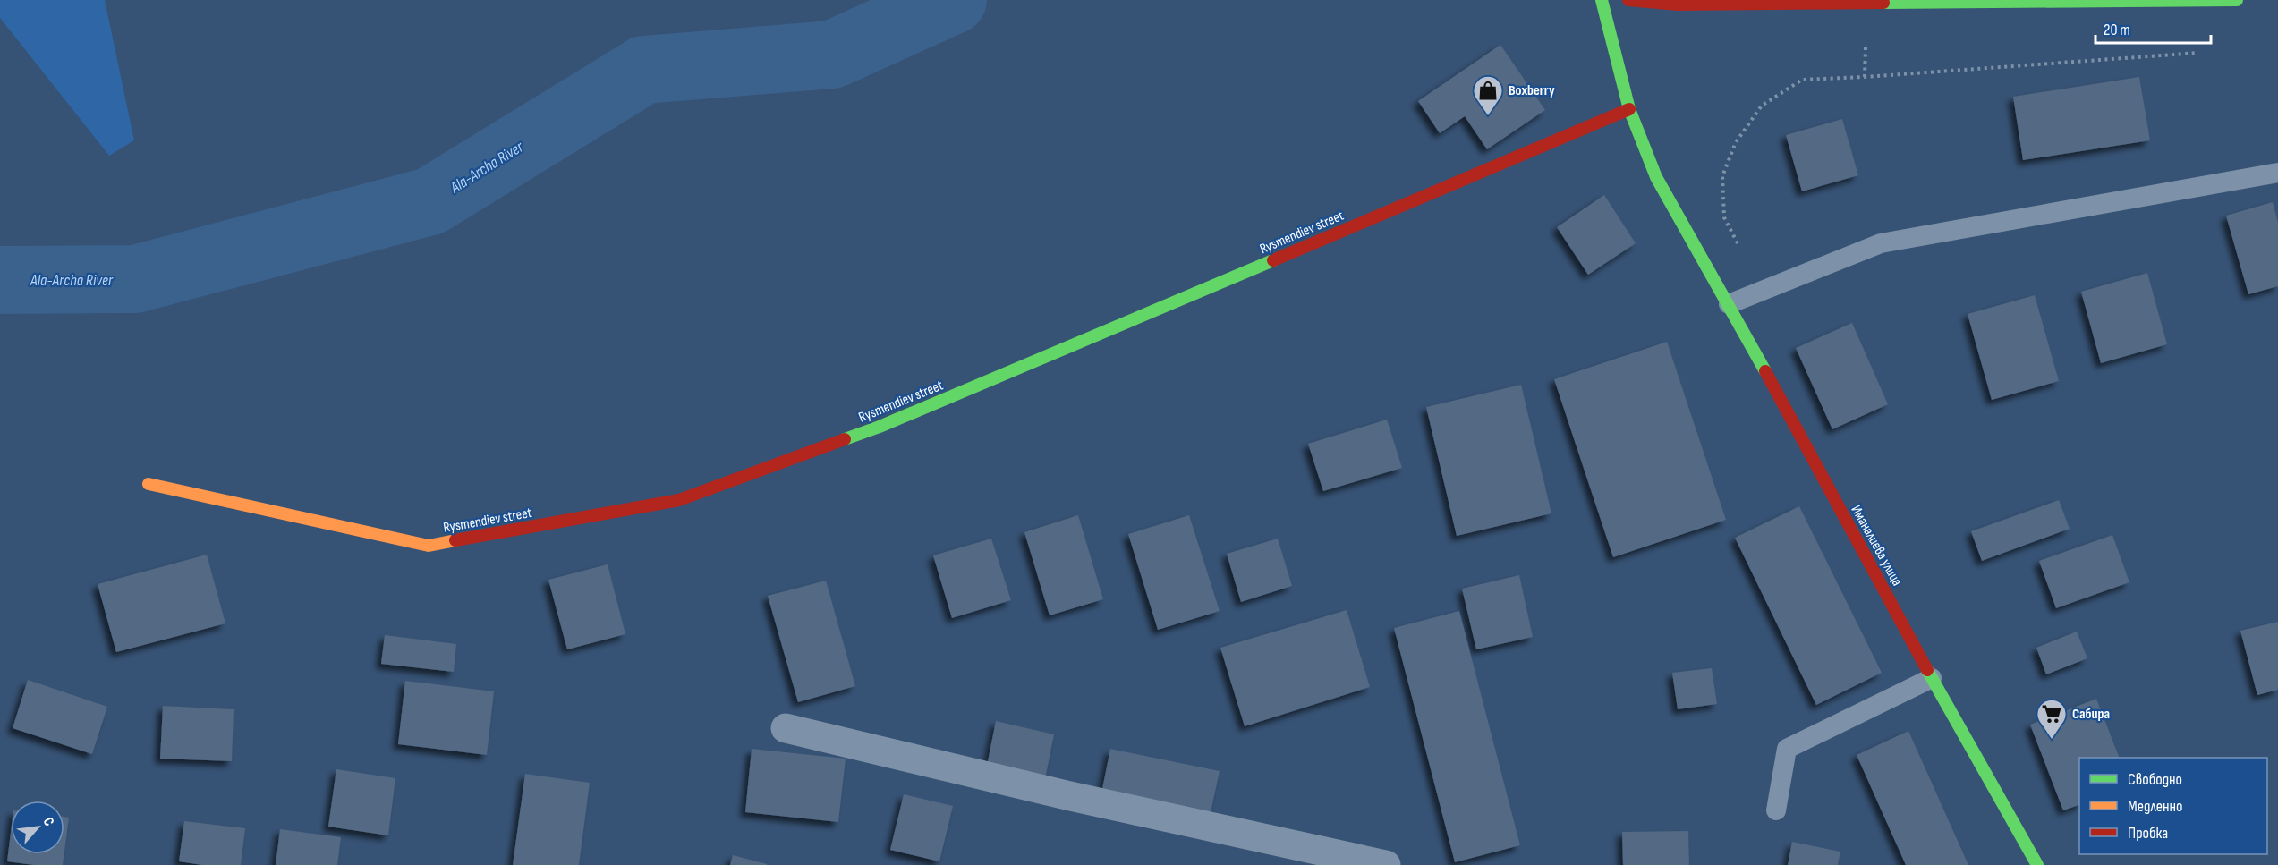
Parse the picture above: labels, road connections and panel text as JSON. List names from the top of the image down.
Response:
{
  "streets": {
    "street": ["Rysmendiev street", "Иманалиева улица"]
  },
  "crossings": [
    ["Rysmendiev street", "Иманалиева улица"]
  ],
  "water": ["Ala-Archa River"],
  "places": {
    "shop": ["Boxberry"],
    "supermarket": ["Сабира"]
  },
  "legend": ["Свободно", "Медленно", "Пробка"],
  "scale_bar": "20 m",
  "north": "top right"
}
